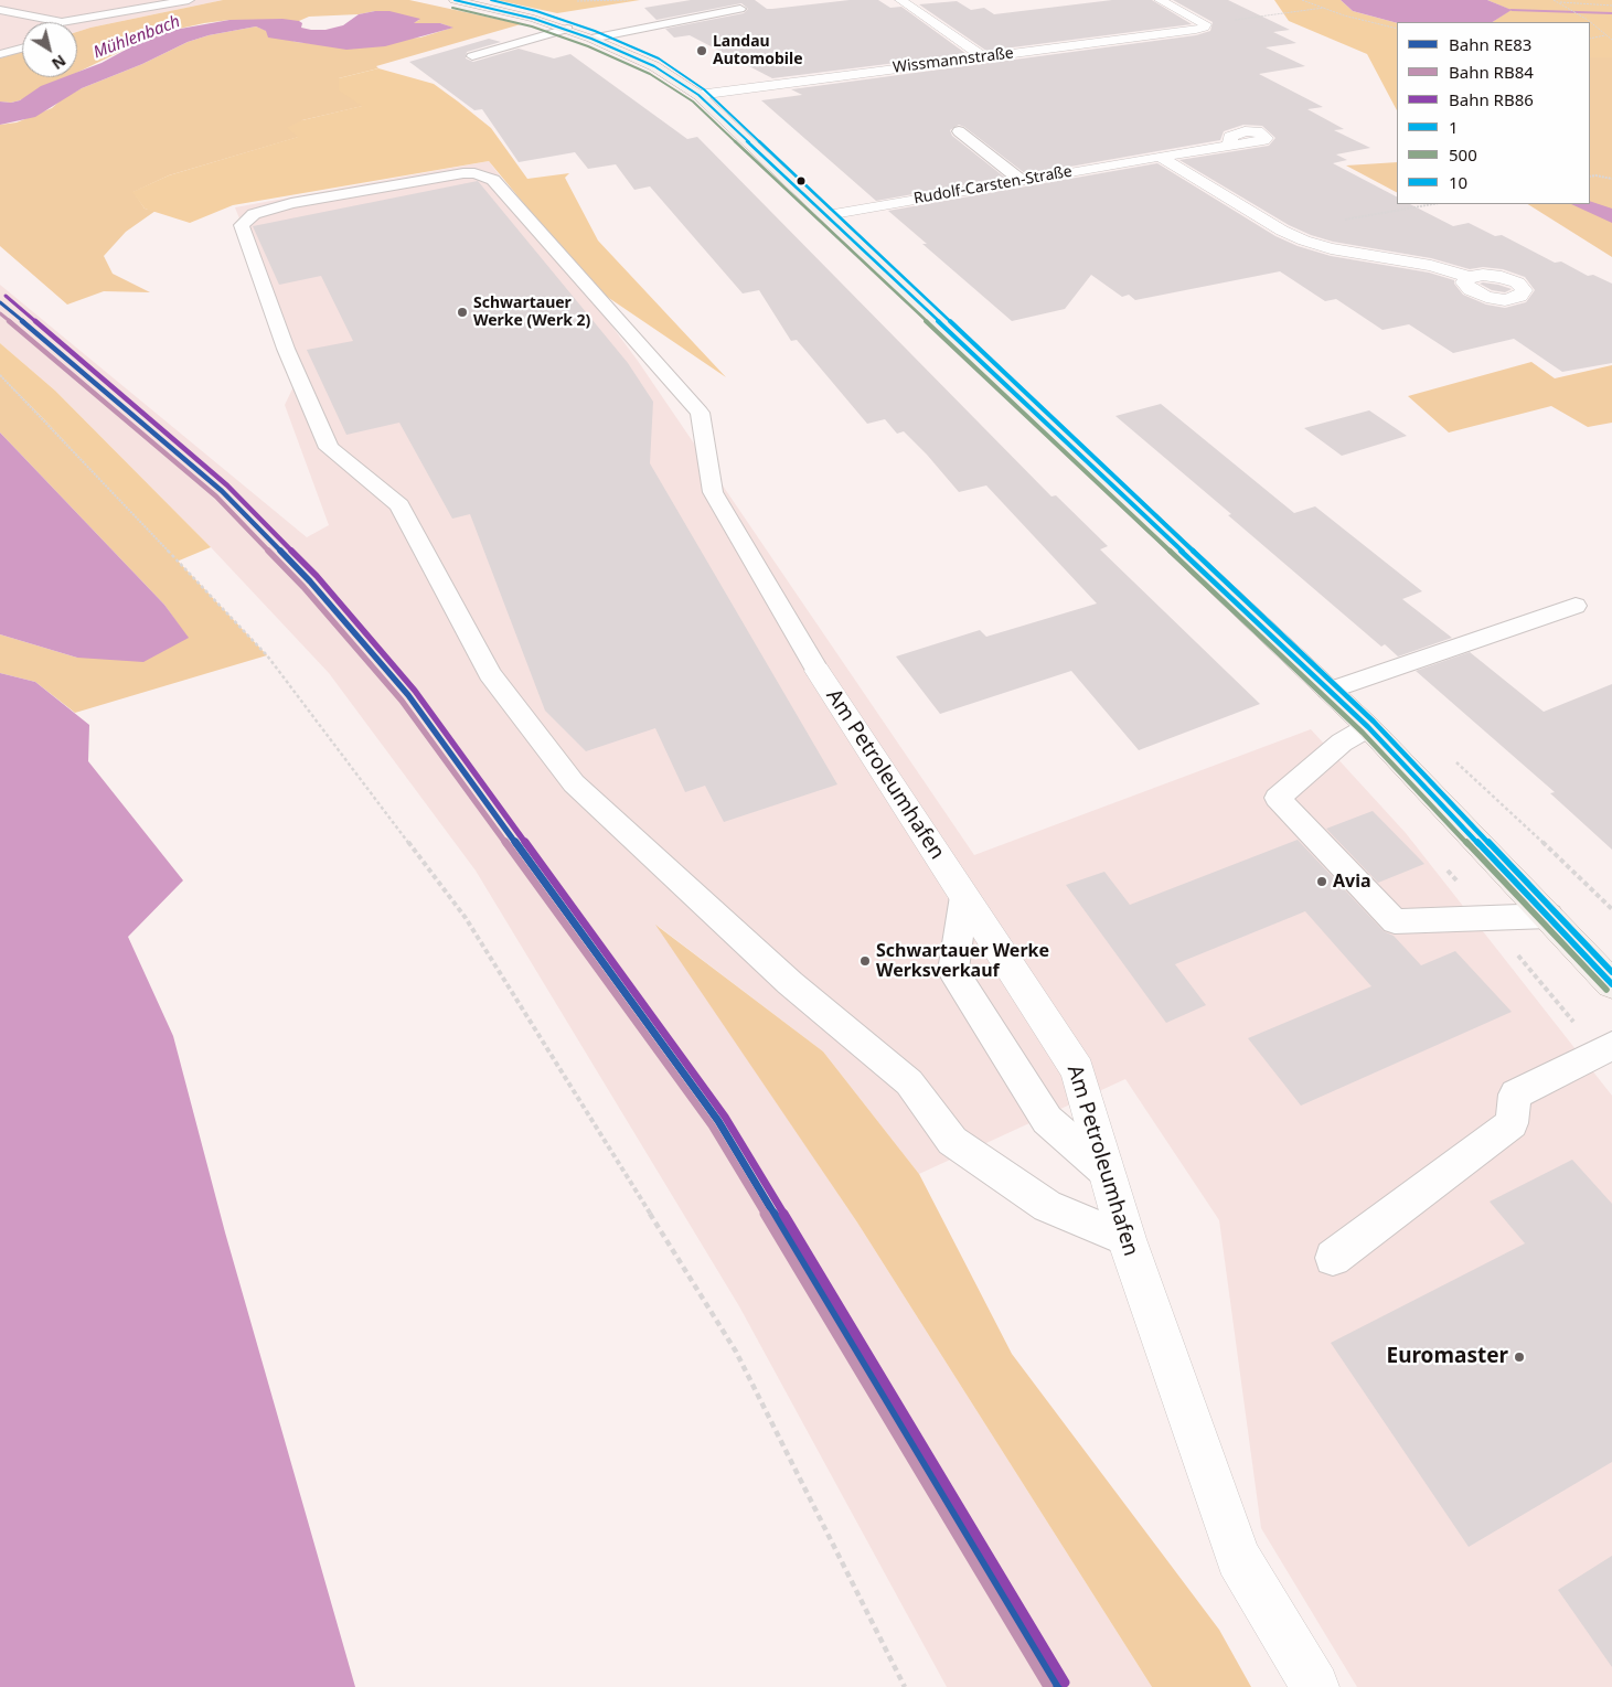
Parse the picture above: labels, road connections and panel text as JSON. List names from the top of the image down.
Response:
{
  "streets": {
    "street": ["Wissmannstraße", "Rudolf-Carsten-Straße", "Am Petroleumhafen"]
  },
  "water": ["Mühlenbach"],
  "places": [
    "Landau Automobile",
    "Schwartauer Werke (Werk 2)",
    "Avia",
    "Schwartauer Werke Werksverkauf",
    "Euromaster"
  ],
  "lines": [
    "transit line 1",
    "transit line 10",
    "transit line 500",
    "rail line RB86",
    "rail line RE83",
    "rail line RB84"
  ],
  "legend": [
    "Bahn RE83",
    "Bahn RB84",
    "Bahn RB86",
    "1",
    "500",
    "10"
  ],
  "north": "bottom right"
}
